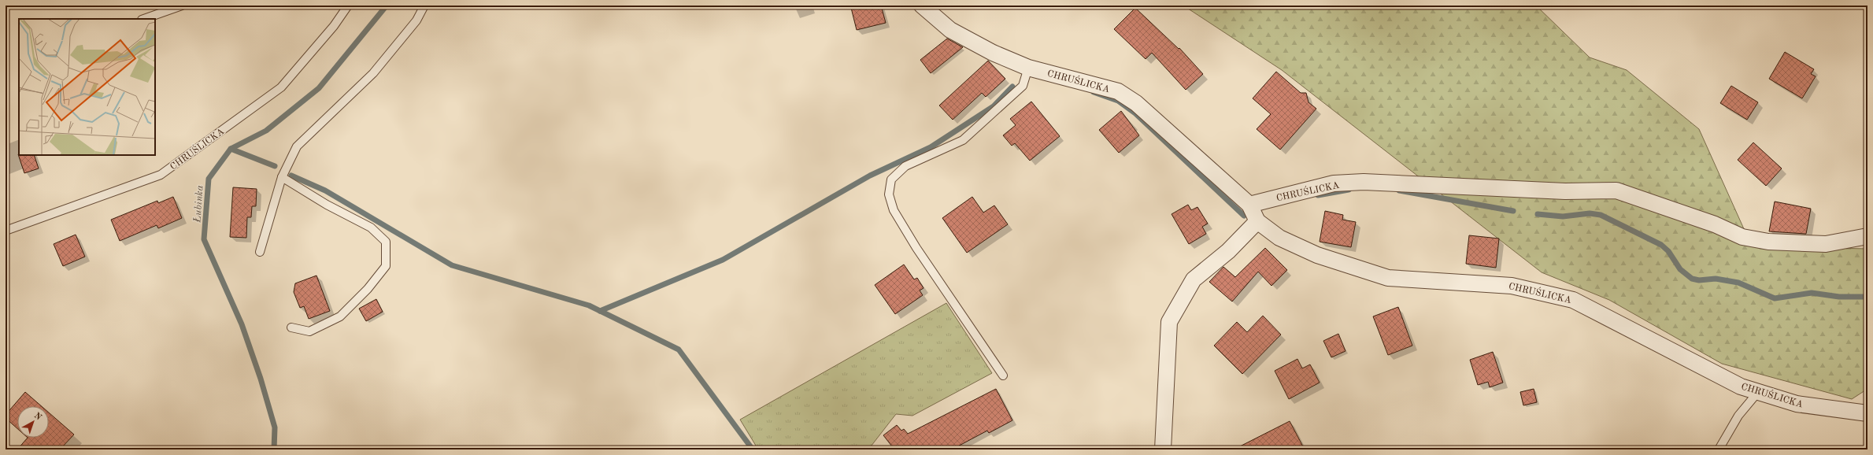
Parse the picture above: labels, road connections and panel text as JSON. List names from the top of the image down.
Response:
{
  "streets": {
    "street": ["CHRUŚLICKA"]
  },
  "water": ["Łubinka"],
  "north": "top right"
}
